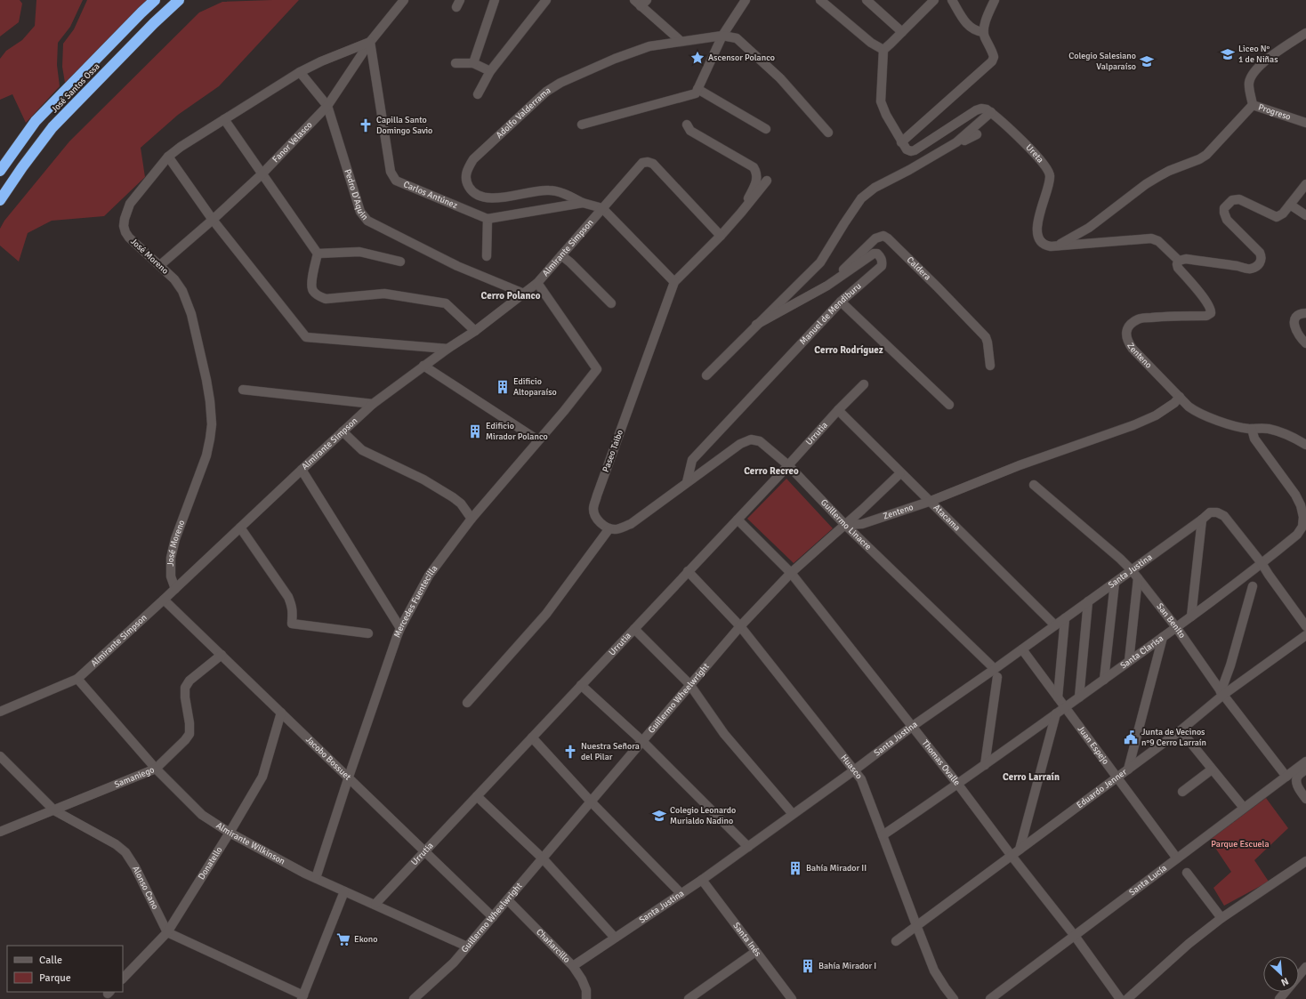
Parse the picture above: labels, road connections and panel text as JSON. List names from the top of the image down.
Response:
{
  "streets": {
    "highway": ["José Santos Ossa"],
    "street": [
      "Progreso",
      "Adolfo Valderrama",
      "Fanor Velasco",
      "Ureta",
      "Pedro D'Aquin",
      "Carlos Antúnez",
      "Almirante Simpson",
      "José Moreno",
      "Caldera",
      "Manuel de Mendiburu",
      "Zenteno",
      "Urrutia",
      "Paseo Taibo",
      "Atacama",
      "Guillermo Linacre",
      "Santa Justina",
      "Mercedes Fuentecilla",
      "San Benito",
      "Santa Clarisa",
      "Guillermo Wheelwright",
      "Juan Espejo",
      "Jacobo Bossuet",
      "Thomas Ovalle",
      "Huasco",
      "Samaniego",
      "Eduardo Jenner",
      "Almirante Wilkinson",
      "Donatello",
      "Santa Lucía",
      "Alonso Cano",
      "Santa Inés",
      "Chañarcillo"
    ]
  },
  "crossings": [
    ["Fanor Velasco", "Pedro D'Aquin"],
    ["Fanor Velasco", "Carlos Antúnez"],
    ["Fanor Velasco", "José Moreno"],
    ["Ureta", "Manuel de Mendiburu"],
    ["Ureta", "Zenteno"],
    ["Pedro D'Aquin", "Almirante Simpson"],
    ["Pedro D'Aquin", "José Moreno"],
    ["Carlos Antúnez", "José Moreno"],
    ["Almirante Simpson", "José Moreno"],
    ["Almirante Simpson", "Mercedes Fuentecilla"],
    ["Almirante Simpson", "Jacobo Bossuet"],
    ["Almirante Simpson", "Almirante Wilkinson"],
    ["Caldera", "Manuel de Mendiburu"],
    ["Manuel de Mendiburu", "Guillermo Linacre"],
    ["Zenteno", "Atacama"],
    ["Zenteno", "Guillermo Linacre"],
    ["Zenteno", "Guillermo Wheelwright"],
    ["Urrutia", "Atacama"],
    ["Urrutia", "Guillermo Linacre"],
    ["Urrutia", "Jacobo Bossuet"],
    ["Urrutia", "Thomas Ovalle"],
    ["Urrutia", "Huasco"],
    ["Urrutia", "Almirante Wilkinson"],
    ["Atacama", "Santa Justina"],
    ["Atacama", "Guillermo Wheelwright"],
    ["Guillermo Linacre", "Santa Justina"],
    ["Guillermo Linacre", "Guillermo Wheelwright"],
    ["Santa Justina", "San Benito"],
    ["Santa Justina", "Santa Clarisa"],
    ["Santa Justina", "Juan Espejo"],
    ["Santa Justina", "Thomas Ovalle"],
    ["Santa Justina", "Huasco"],
    ["Santa Justina", "Santa Inés"],
    ["Santa Justina", "Chañarcillo"],
    ["Mercedes Fuentecilla", "Jacobo Bossuet"],
    ["Mercedes Fuentecilla", "Almirante Wilkinson"],
    ["San Benito", "Santa Clarisa"],
    ["San Benito", "Eduardo Jenner"],
    ["San Benito", "Santa Lucía"],
    ["Santa Clarisa", "Juan Espejo"],
    ["Santa Clarisa", "Thomas Ovalle"],
    ["Santa Clarisa", "Huasco"],
    ["Guillermo Wheelwright", "Jacobo Bossuet"],
    ["Guillermo Wheelwright", "Thomas Ovalle"],
    ["Guillermo Wheelwright", "Huasco"],
    ["Guillermo Wheelwright", "Almirante Wilkinson"],
    ["Guillermo Wheelwright", "Chañarcillo"],
    ["Juan Espejo", "Eduardo Jenner"],
    ["Juan Espejo", "Santa Lucía"],
    ["Jacobo Bossuet", "Samaniego"],
    ["Jacobo Bossuet", "Donatello"],
    ["Thomas Ovalle", "Eduardo Jenner"],
    ["Thomas Ovalle", "Santa Lucía"],
    ["Huasco", "Eduardo Jenner"],
    ["Samaniego", "Almirante Wilkinson"],
    ["Samaniego", "Alonso Cano"],
    ["Almirante Wilkinson", "Donatello"],
    ["Donatello", "Alonso Cano"]
  ],
  "districts": [
    "Cerro Polanco",
    "Cerro Rodríguez",
    "Cerro Recreo",
    "Cerro Larraín"
  ],
  "parks": ["Parque Escuela"],
  "places": {
    "school or university": ["Liceo N° 1 de Niñas", "Colegio Salesiano Valparaíso", "Colegio Leonardo Murialdo Nadino"],
    "place": ["Ascensor Polanco"],
    "church": ["Capilla Santo Domingo Savio", "Nuestra Señora del Pilar"],
    "building": [
      "Edificio Altoparaíso",
      "Edificio Mirador Polanco",
      "Bahía Mirador II",
      "Bahía Mirador I"
    ],
    "public building": ["Junta de Vecinos n°9 Cerro Larraín"],
    "supermarket": ["Ekono"]
  },
  "legend": ["Calle", "Parque"],
  "north": "bottom right"
}
